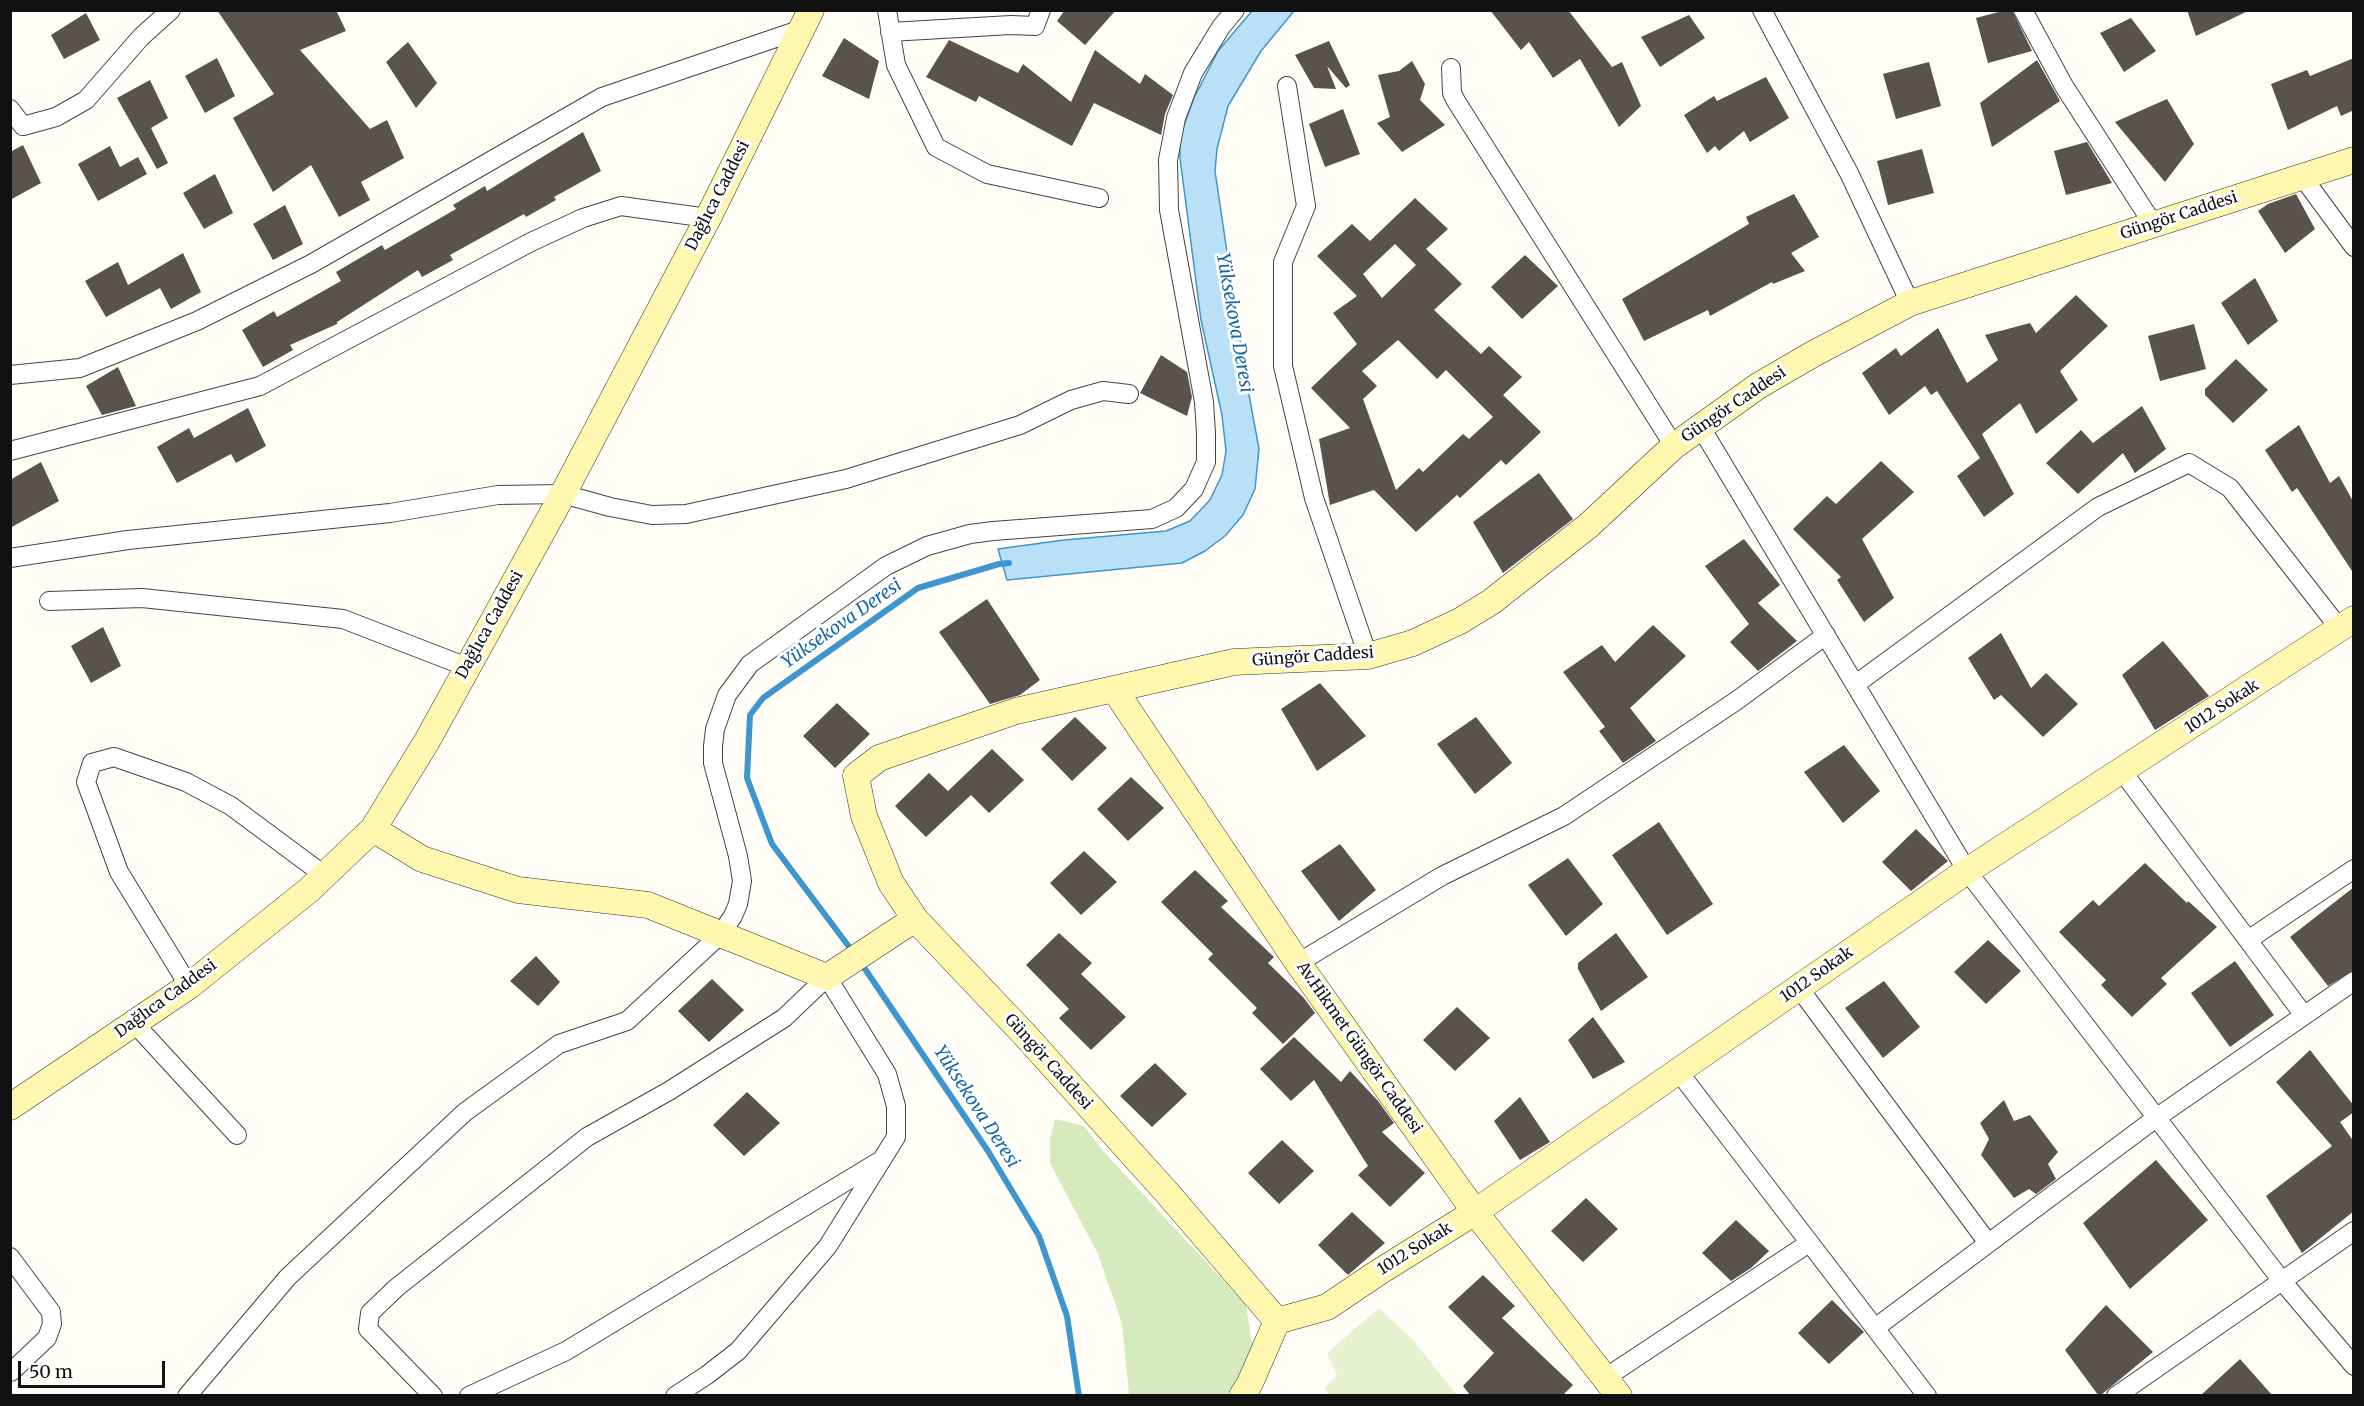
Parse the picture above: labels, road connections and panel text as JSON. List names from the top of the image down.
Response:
{
  "streets": {
    "street": [
      "Dağlıca Caddesi",
      "Güngör Caddesi",
      "1012 Sokak",
      "Av.Hikmet Güngör Caddesi"
    ]
  },
  "crossings": [
    ["Güngör Caddesi", "1012 Sokak"],
    ["Güngör Caddesi", "Av.Hikmet Güngör Caddesi"],
    ["1012 Sokak", "Av.Hikmet Güngör Caddesi"]
  ],
  "water": ["Yüksekova Deresi"],
  "scale_bar": "50 m"
}
